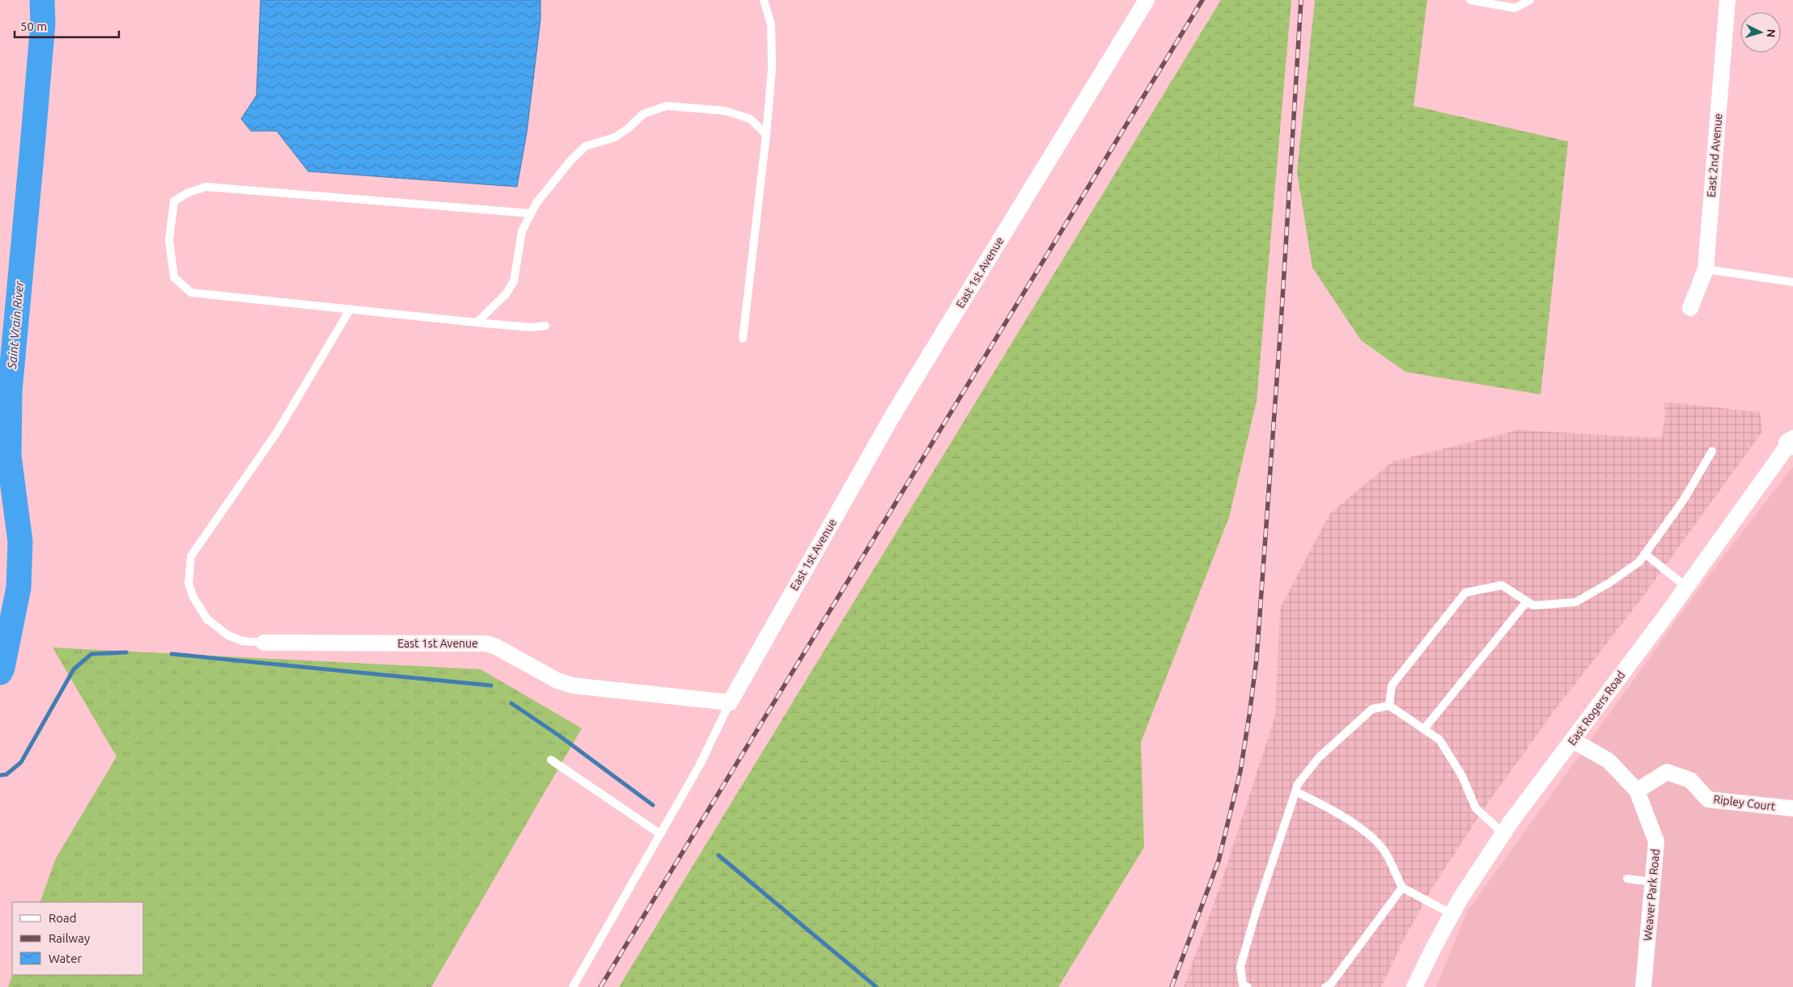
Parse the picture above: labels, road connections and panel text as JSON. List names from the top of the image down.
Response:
{
  "streets": {
    "street": [
      "East 2nd Avenue",
      "East 1st Avenue",
      "East Rogers Road",
      "Ripley Court",
      "Weaver Park Road"
    ]
  },
  "crossings": [
    ["East Rogers Road", "Weaver Park Road"],
    ["Ripley Court", "Weaver Park Road"]
  ],
  "water": ["Saint Vrain River"],
  "legend": ["Road", "Railway", "Water"],
  "scale_bar": "50 m",
  "north": "right"
}
